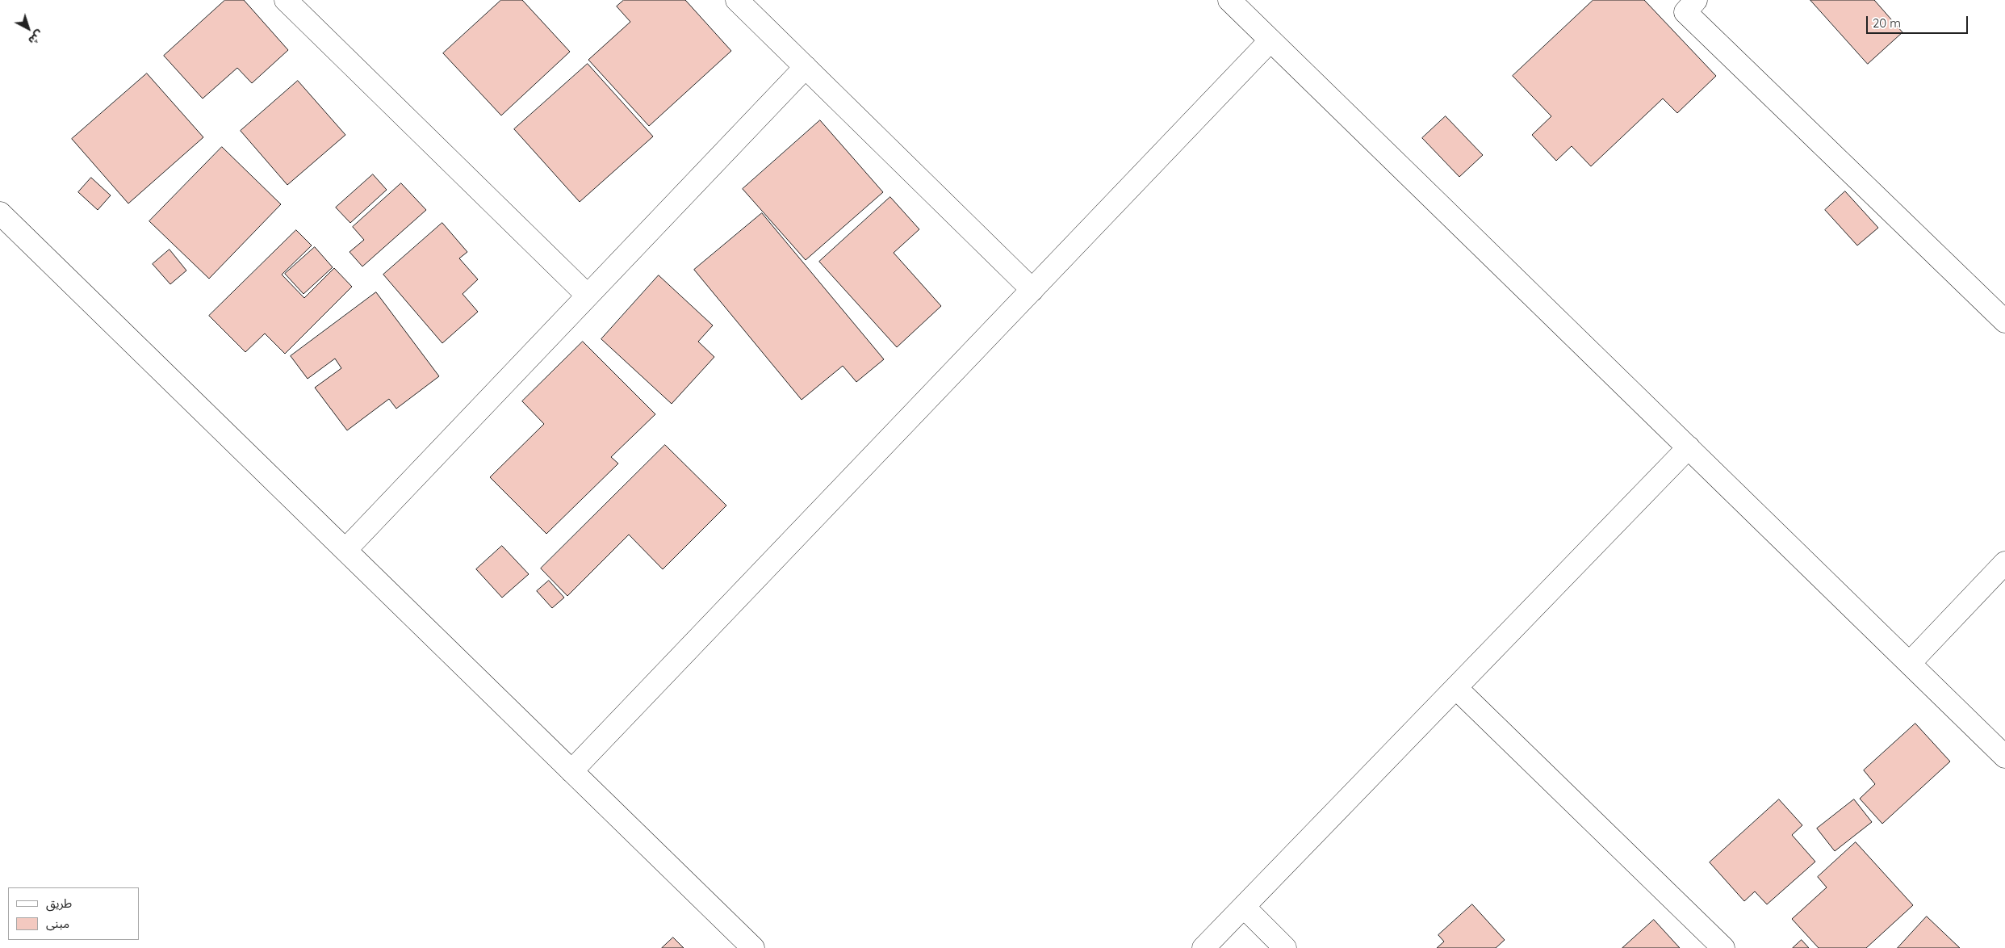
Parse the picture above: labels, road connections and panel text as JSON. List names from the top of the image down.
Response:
{
  "legend": ["طريق", "مبنى"],
  "scale_bar": "20 m",
  "north": "bottom right"
}
